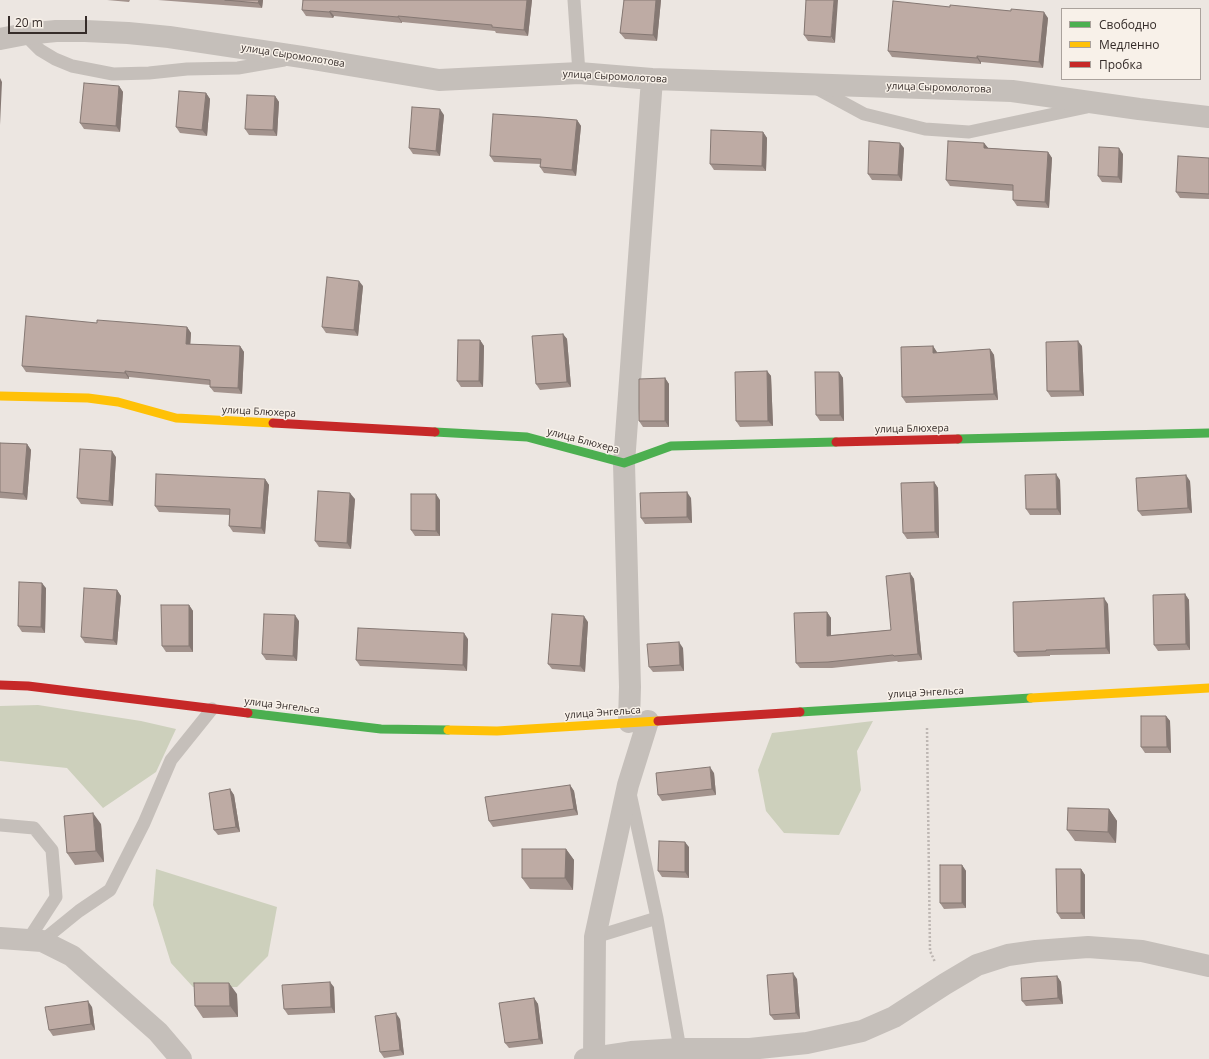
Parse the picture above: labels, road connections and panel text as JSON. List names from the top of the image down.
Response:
{
  "streets": {
    "street": ["улица Сыромолотова", "улица Блюхера", "улица Энгельса"]
  },
  "legend": ["Свободно", "Медленно", "Пробка"],
  "scale_bar": "20 m"
}
